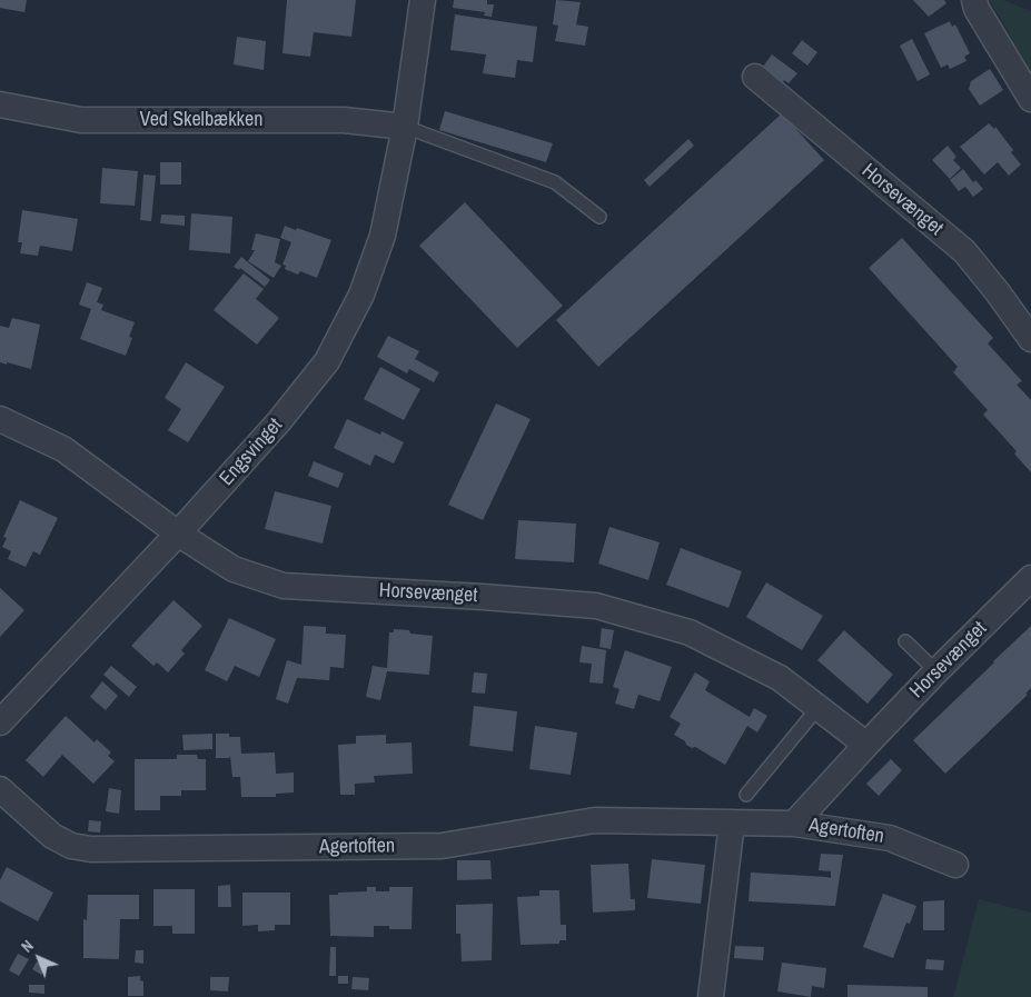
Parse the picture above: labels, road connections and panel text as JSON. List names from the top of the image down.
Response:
{
  "streets": {
    "street": [
      "Ved Skelbækken",
      "Horsevænget",
      "Engsvinget",
      "Agertoften"
    ]
  },
  "crossings": [
    ["Ved Skelbækken", "Engsvinget"],
    ["Horsevænget", "Engsvinget"],
    ["Horsevænget", "Agertoften"]
  ],
  "north": "top left"
}
